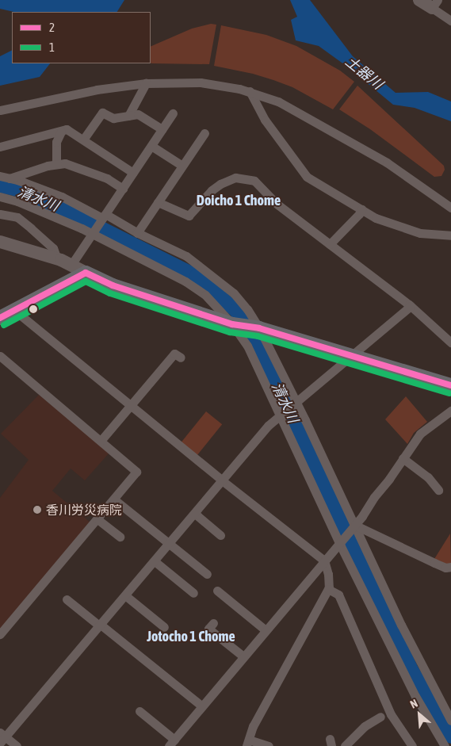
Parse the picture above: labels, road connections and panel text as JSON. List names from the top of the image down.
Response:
{
  "districts": ["Doicho 1 Chome", "Jotocho 1 Chome"],
  "water": ["土器川", "清水川"],
  "places": ["香川労災病院"],
  "lines": ["transit line 2", "transit line 1"],
  "legend": ["2", "1"],
  "north": "top left"
}
